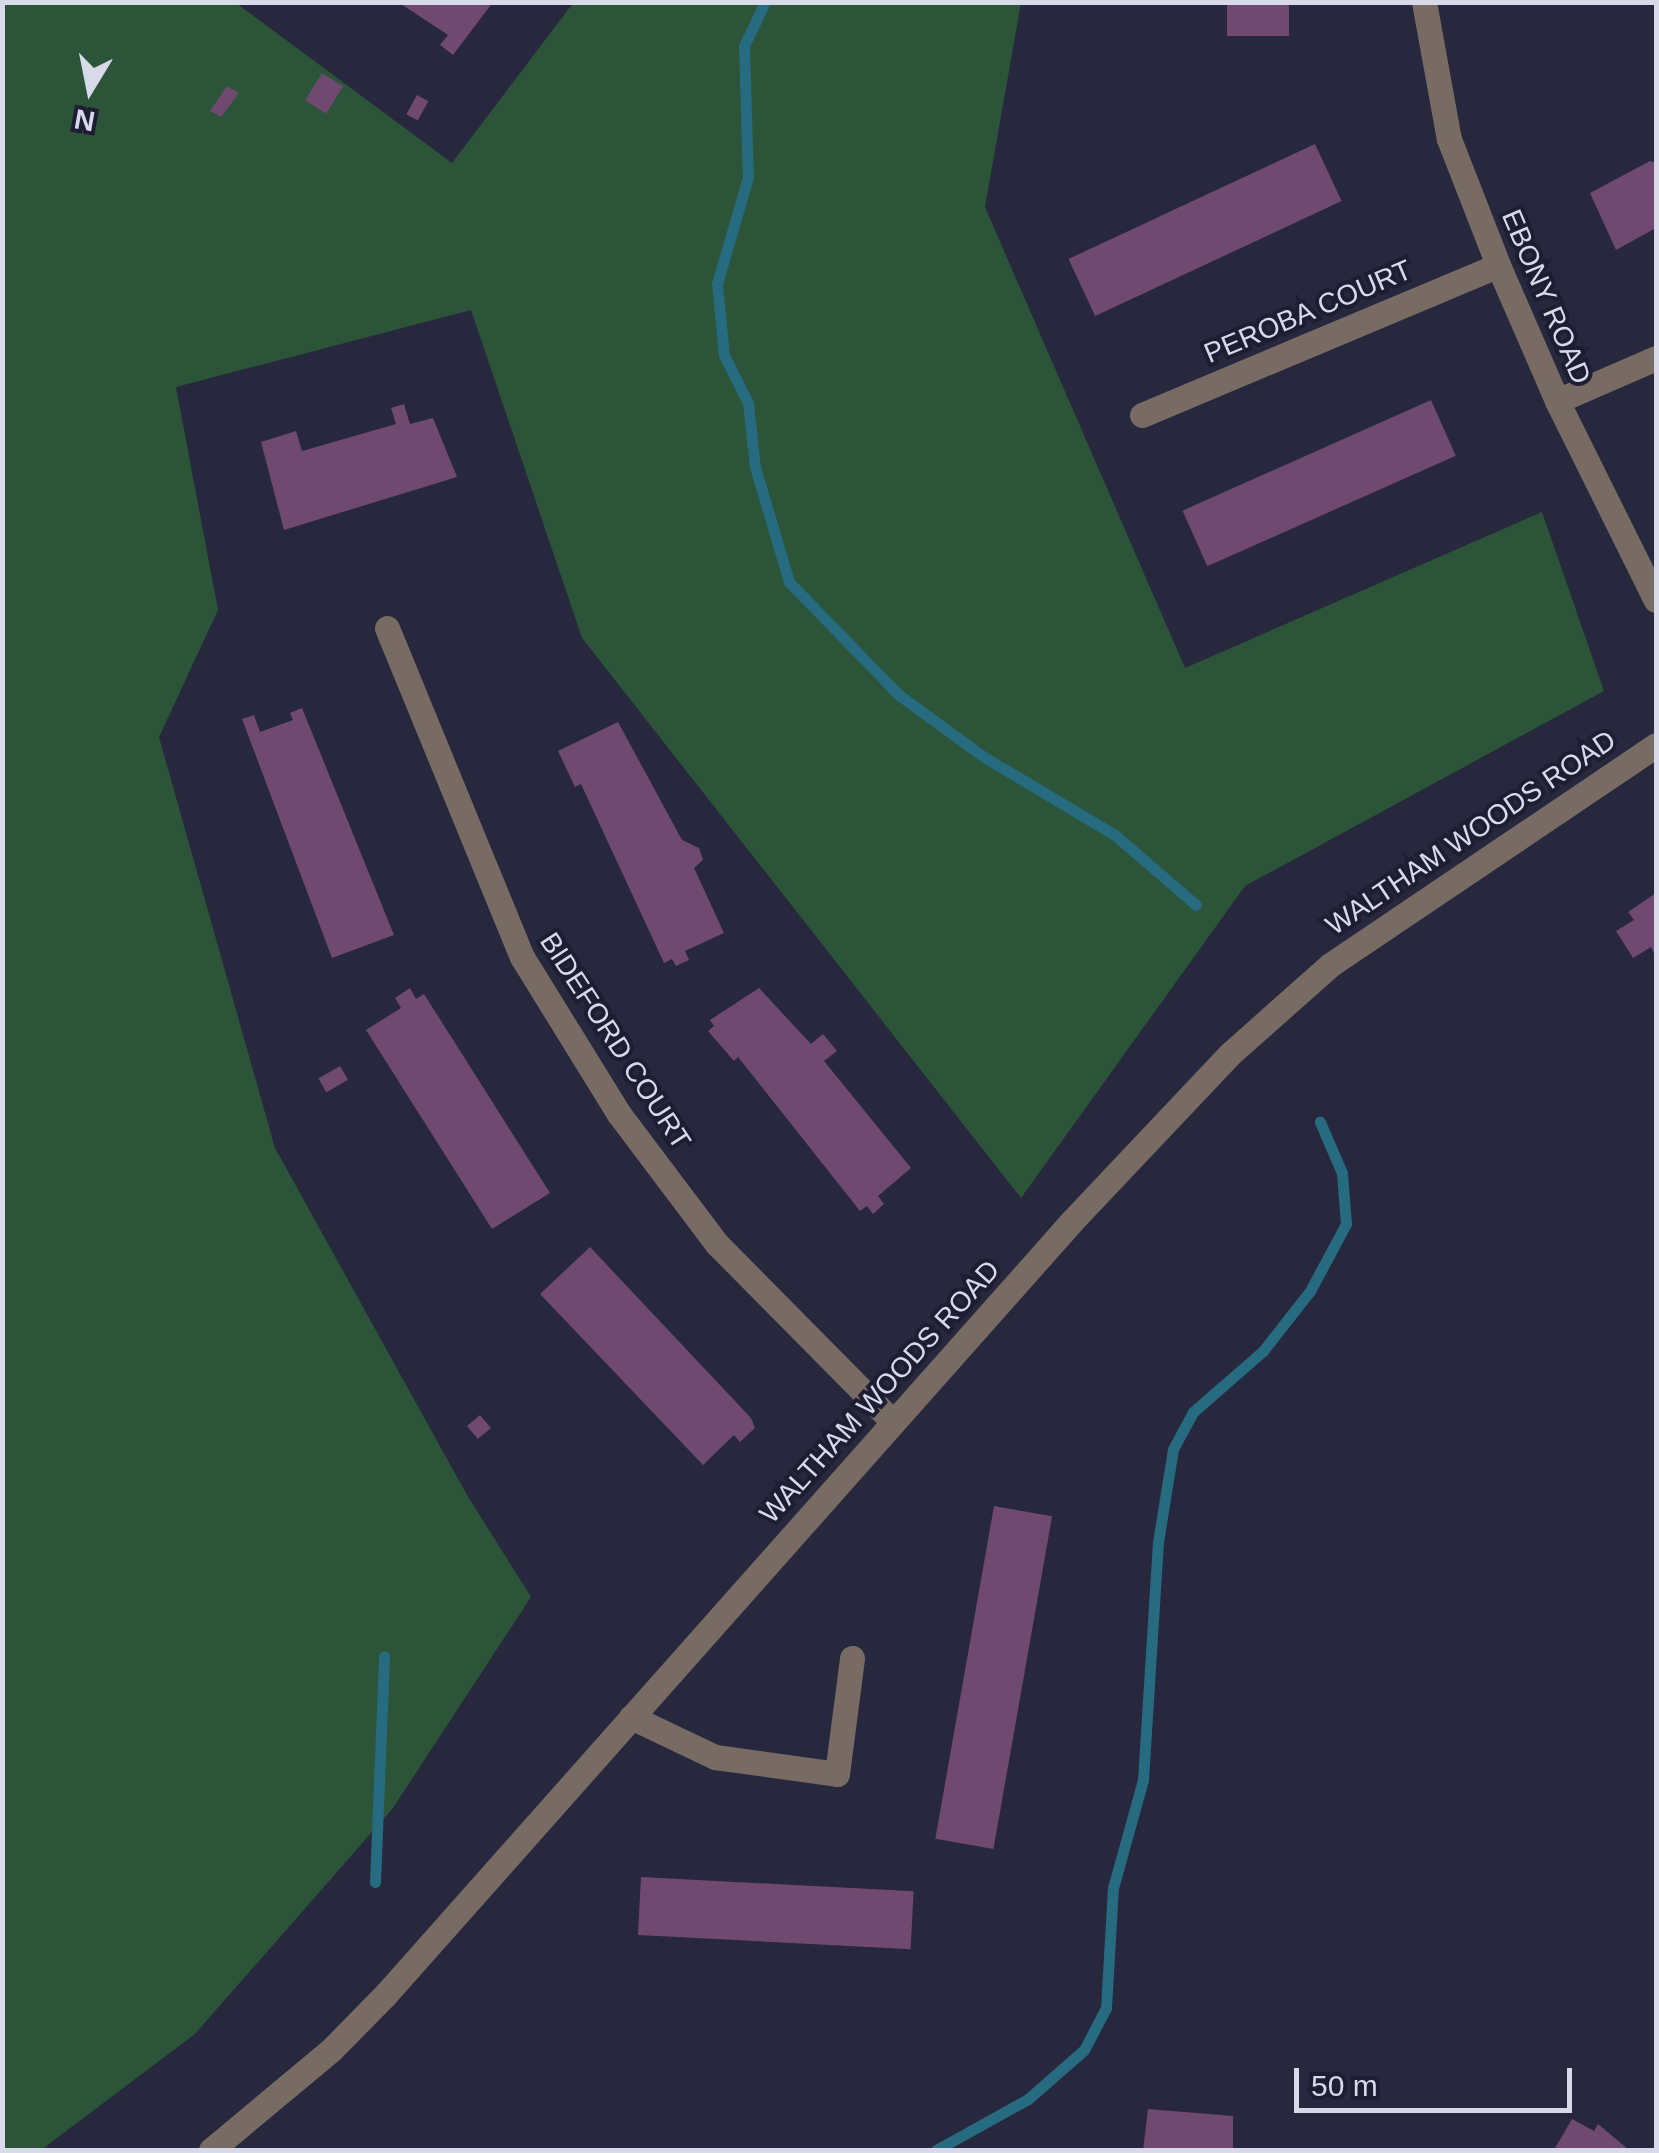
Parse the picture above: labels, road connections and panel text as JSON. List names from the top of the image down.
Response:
{
  "streets": {
    "street": [
      "EBONY ROAD",
      "PEROBA COURT",
      "WALTHAM WOODS ROAD",
      "BIDEFORD COURT"
    ]
  },
  "crossings": [
    ["EBONY ROAD", "PEROBA COURT"],
    ["WALTHAM WOODS ROAD", "BIDEFORD COURT"]
  ],
  "scale_bar": "50 m",
  "north": "bottom"
}
